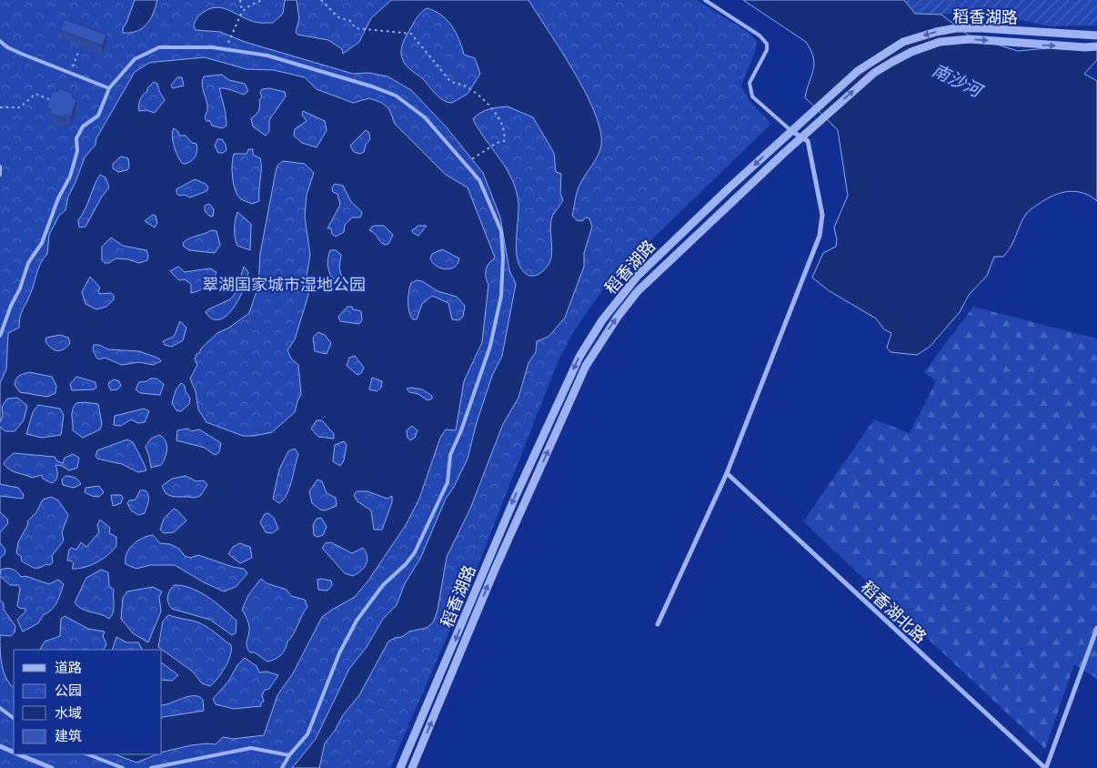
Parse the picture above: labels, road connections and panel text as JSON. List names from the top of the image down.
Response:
{
  "streets": {
    "street": ["稻香湖路", "稻香湖北路"]
  },
  "water": ["南沙河"],
  "parks": ["翠湖国家城市湿地公园"],
  "legend": [
    "道路",
    "公园",
    "水域",
    "建筑"
  ]
}
